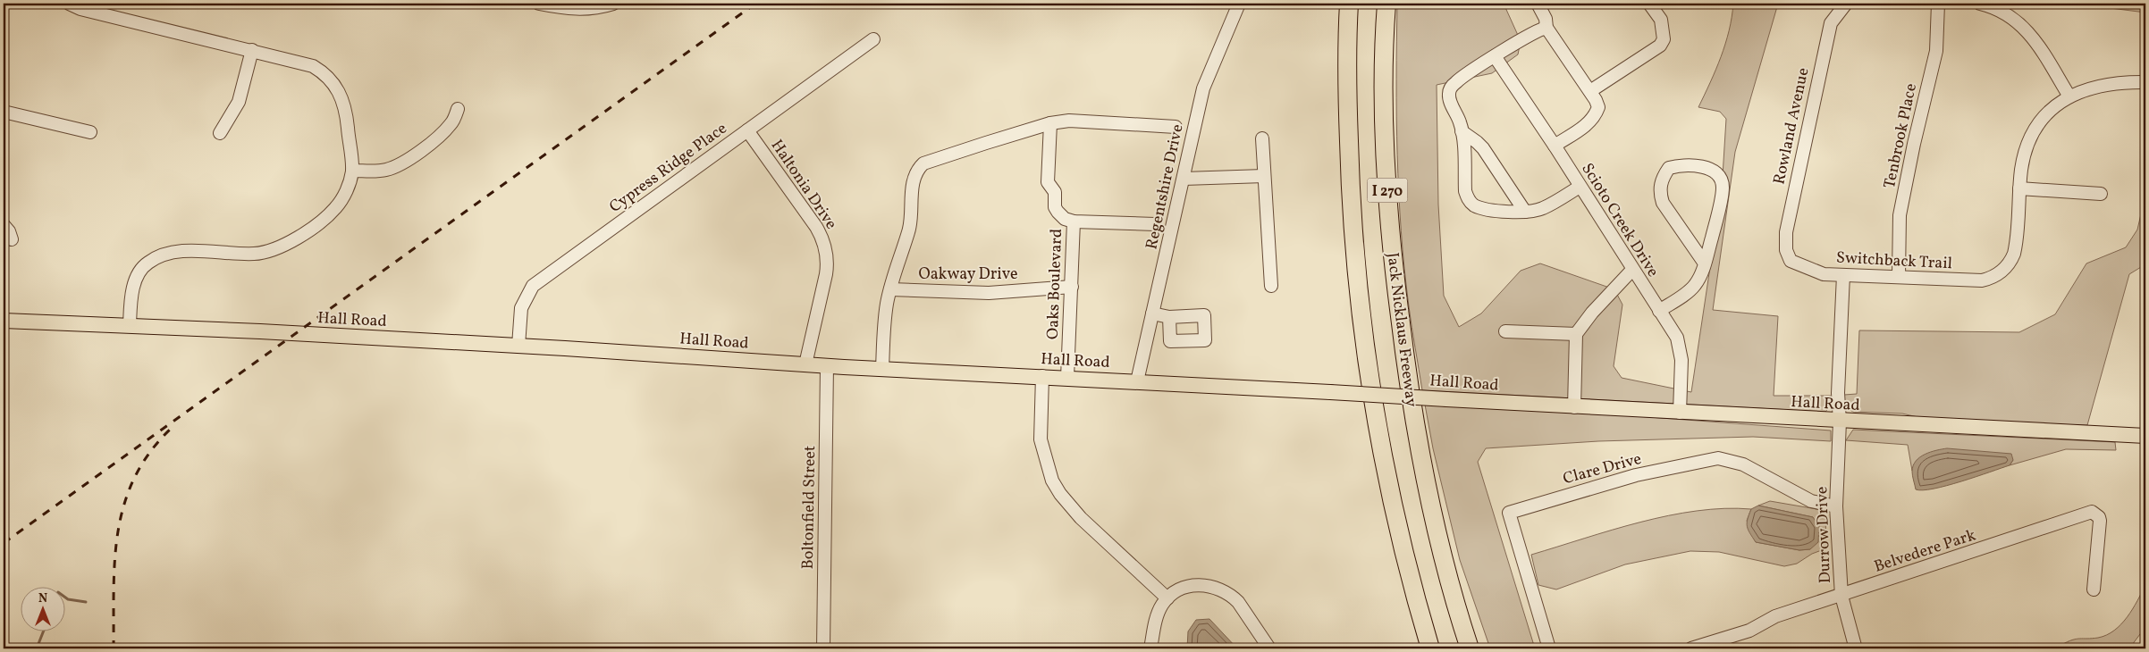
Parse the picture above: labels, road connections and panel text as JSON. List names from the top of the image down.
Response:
{
  "streets": {
    "highway": ["I 270", "Jack Nicklaus Freeway"],
    "main road": ["Hall Road"],
    "street": [
      "Rowland Avenue",
      "Tenbrook Place",
      "Cypress Ridge Place",
      "Haltonia Drive",
      "Regentshire Drive",
      "Scioto Creek Drive",
      "Switchback Trail",
      "Oakway Drive",
      "Oaks Boulevard",
      "Clare Drive",
      "Boltonfield Street",
      "Durrow Drive",
      "Belvedere Park"
    ]
  },
  "crossings": [
    ["Rowland Avenue", "Switchback Trail"],
    ["Tenbrook Place", "Switchback Trail"],
    ["Cypress Ridge Place", "Haltonia Drive"],
    ["Cypress Ridge Place", "Hall Road"],
    ["Haltonia Drive", "Hall Road"],
    ["Regentshire Drive", "Hall Road"],
    ["Scioto Creek Drive", "Hall Road"],
    ["Switchback Trail", "Durrow Drive"],
    ["Oakway Drive", "Oaks Boulevard"],
    ["Oaks Boulevard", "Hall Road"],
    ["Hall Road", "Boltonfield Street"],
    ["Hall Road", "Durrow Drive"],
    ["Clare Drive", "Durrow Drive"],
    ["Durrow Drive", "Belvedere Park"]
  ],
  "north": "top"
}
